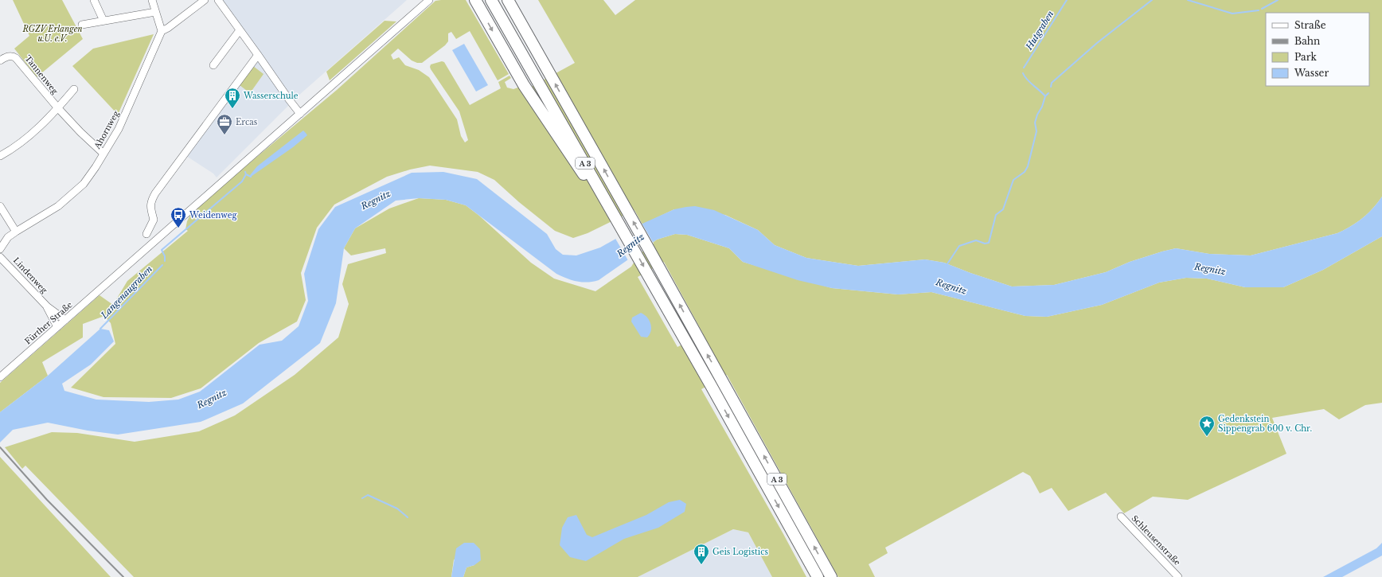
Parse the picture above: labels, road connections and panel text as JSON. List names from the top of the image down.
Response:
{
  "streets": {
    "highway": ["A 3"],
    "street": [
      "Tannenweg",
      "Ahornweg",
      "Lindenweg",
      "Fürther Straße",
      "Schleusenstraße"
    ]
  },
  "crossings": [
    ["Tannenweg", "Ahornweg"],
    ["Lindenweg", "Fürther Straße"]
  ],
  "water": ["Hutgraben", "Regnitz", "Langenaugraben"],
  "parks": ["RGZV Erlangen u.U. e.V."],
  "places": {
    "building": ["Wasserschule", "Geis Logistics"],
    "office": ["Ercas"],
    "bus stop": ["Weidenweg"],
    "place": ["Gedenkstein Sippengrab 600 v. Chr."]
  },
  "legend": [
    "Straße",
    "Bahn",
    "Park",
    "Wasser"
  ]
}
